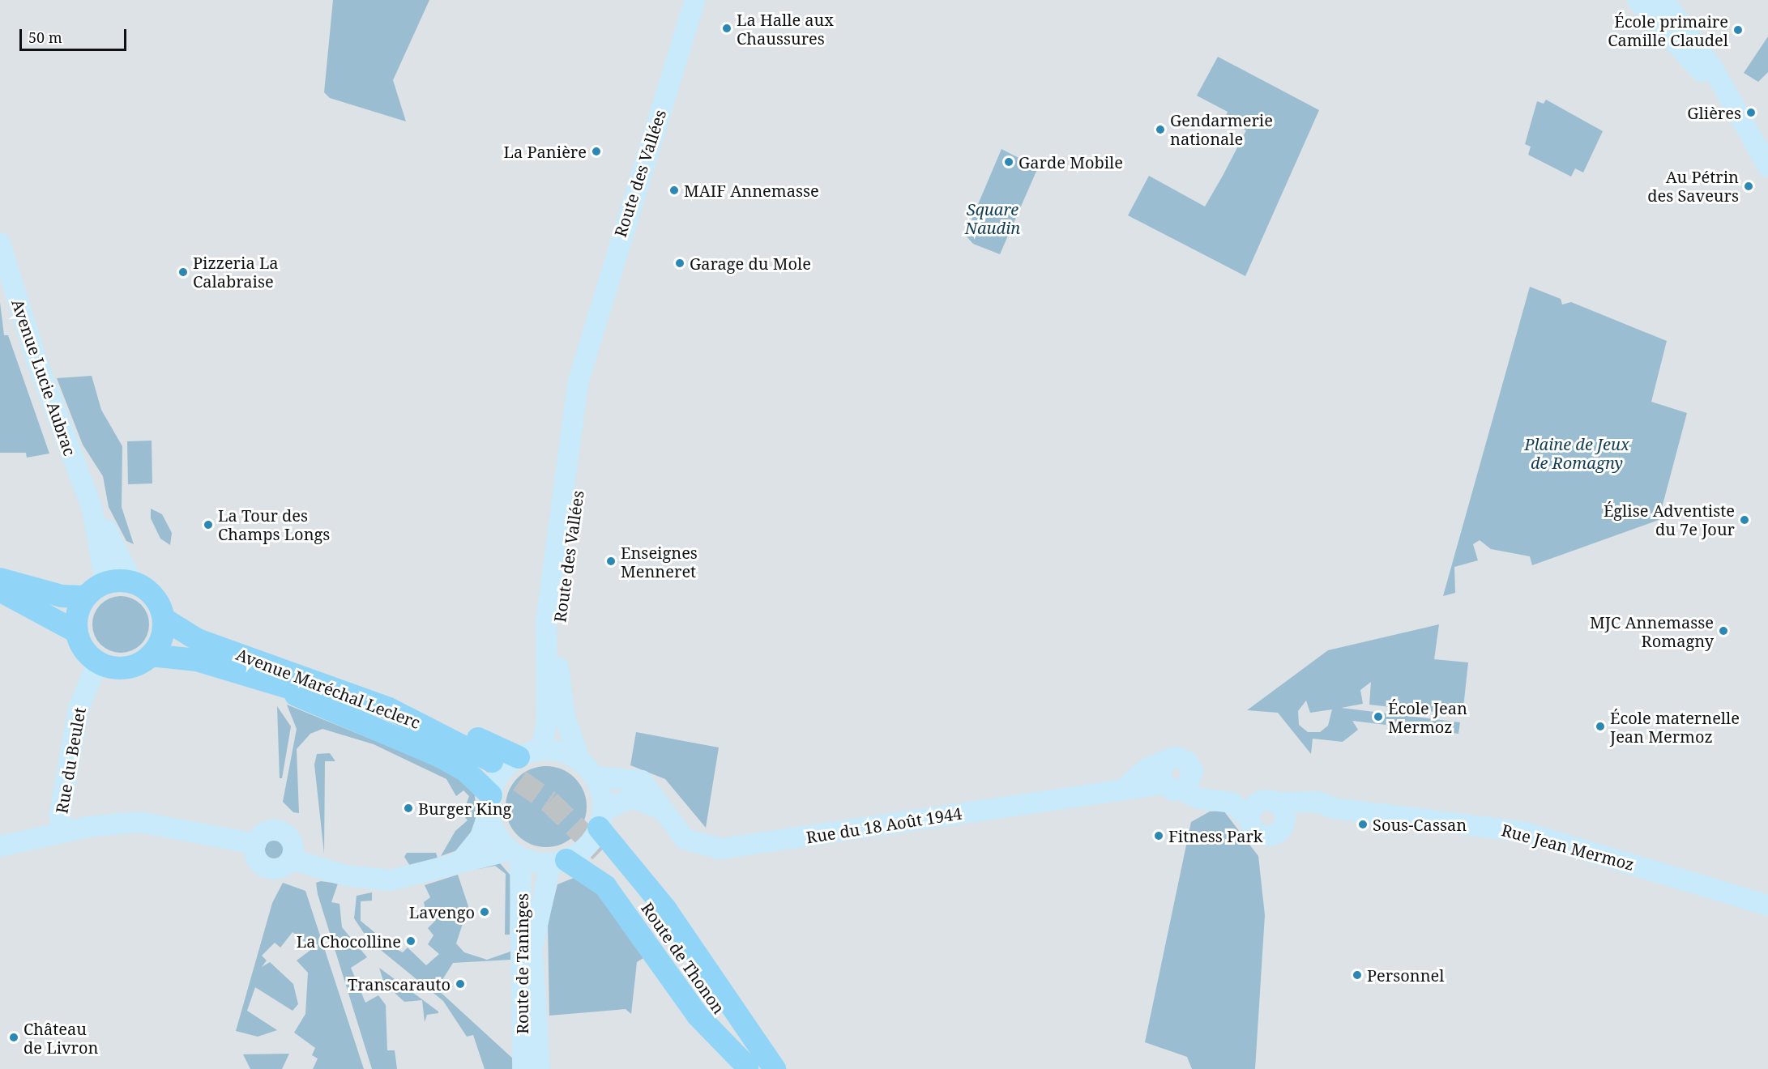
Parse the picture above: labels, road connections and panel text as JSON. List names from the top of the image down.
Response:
{
  "streets": {
    "main road": ["Avenue Maréchal Leclerc", "Route de Thonon"],
    "street": [
      "Route des Vallées",
      "Avenue Lucie Aubrac",
      "Rue du Beulet",
      "Rue du 18 Août 1944",
      "Rue Jean Mermoz",
      "Route de Taninges"
    ]
  },
  "crossings": [
    ["Route des Vallées", "Rue du 18 Août 1944"],
    ["Route des Vallées", "Route de Taninges"],
    ["Avenue Lucie Aubrac", "Avenue Maréchal Leclerc"],
    ["Avenue Lucie Aubrac", "Rue du Beulet"],
    ["Avenue Maréchal Leclerc", "Rue du Beulet"],
    ["Rue du 18 Août 1944", "Rue Jean Mermoz"],
    ["Rue du 18 Août 1944", "Route de Taninges"]
  ],
  "parks": ["Square Naudin", "Plaine de Jeux de Romagny"],
  "places": [
    "La Halle aux Chaussures",
    "École primaire Camille Claudel",
    "Glières",
    "Gendarmerie nationale",
    "La Panière",
    "Garde Mobile",
    "Au Pétrin des Saveurs",
    "MAIF Annemasse",
    "Garage du Mole",
    "Pizzeria La Calabraise",
    "Église Adventiste du 7e Jour",
    "La Tour des Champs Longs",
    "Enseignes Menneret",
    "MJC Annemasse Romagny",
    "École Jean Mermoz",
    "École maternelle Jean Mermoz",
    "Burger King",
    "Sous-Cassan",
    "Fitness Park",
    "Lavengo",
    "La Chocolline",
    "Personnel",
    "Transcarauto",
    "Château de Livron"
  ],
  "scale_bar": "50 m"
}
